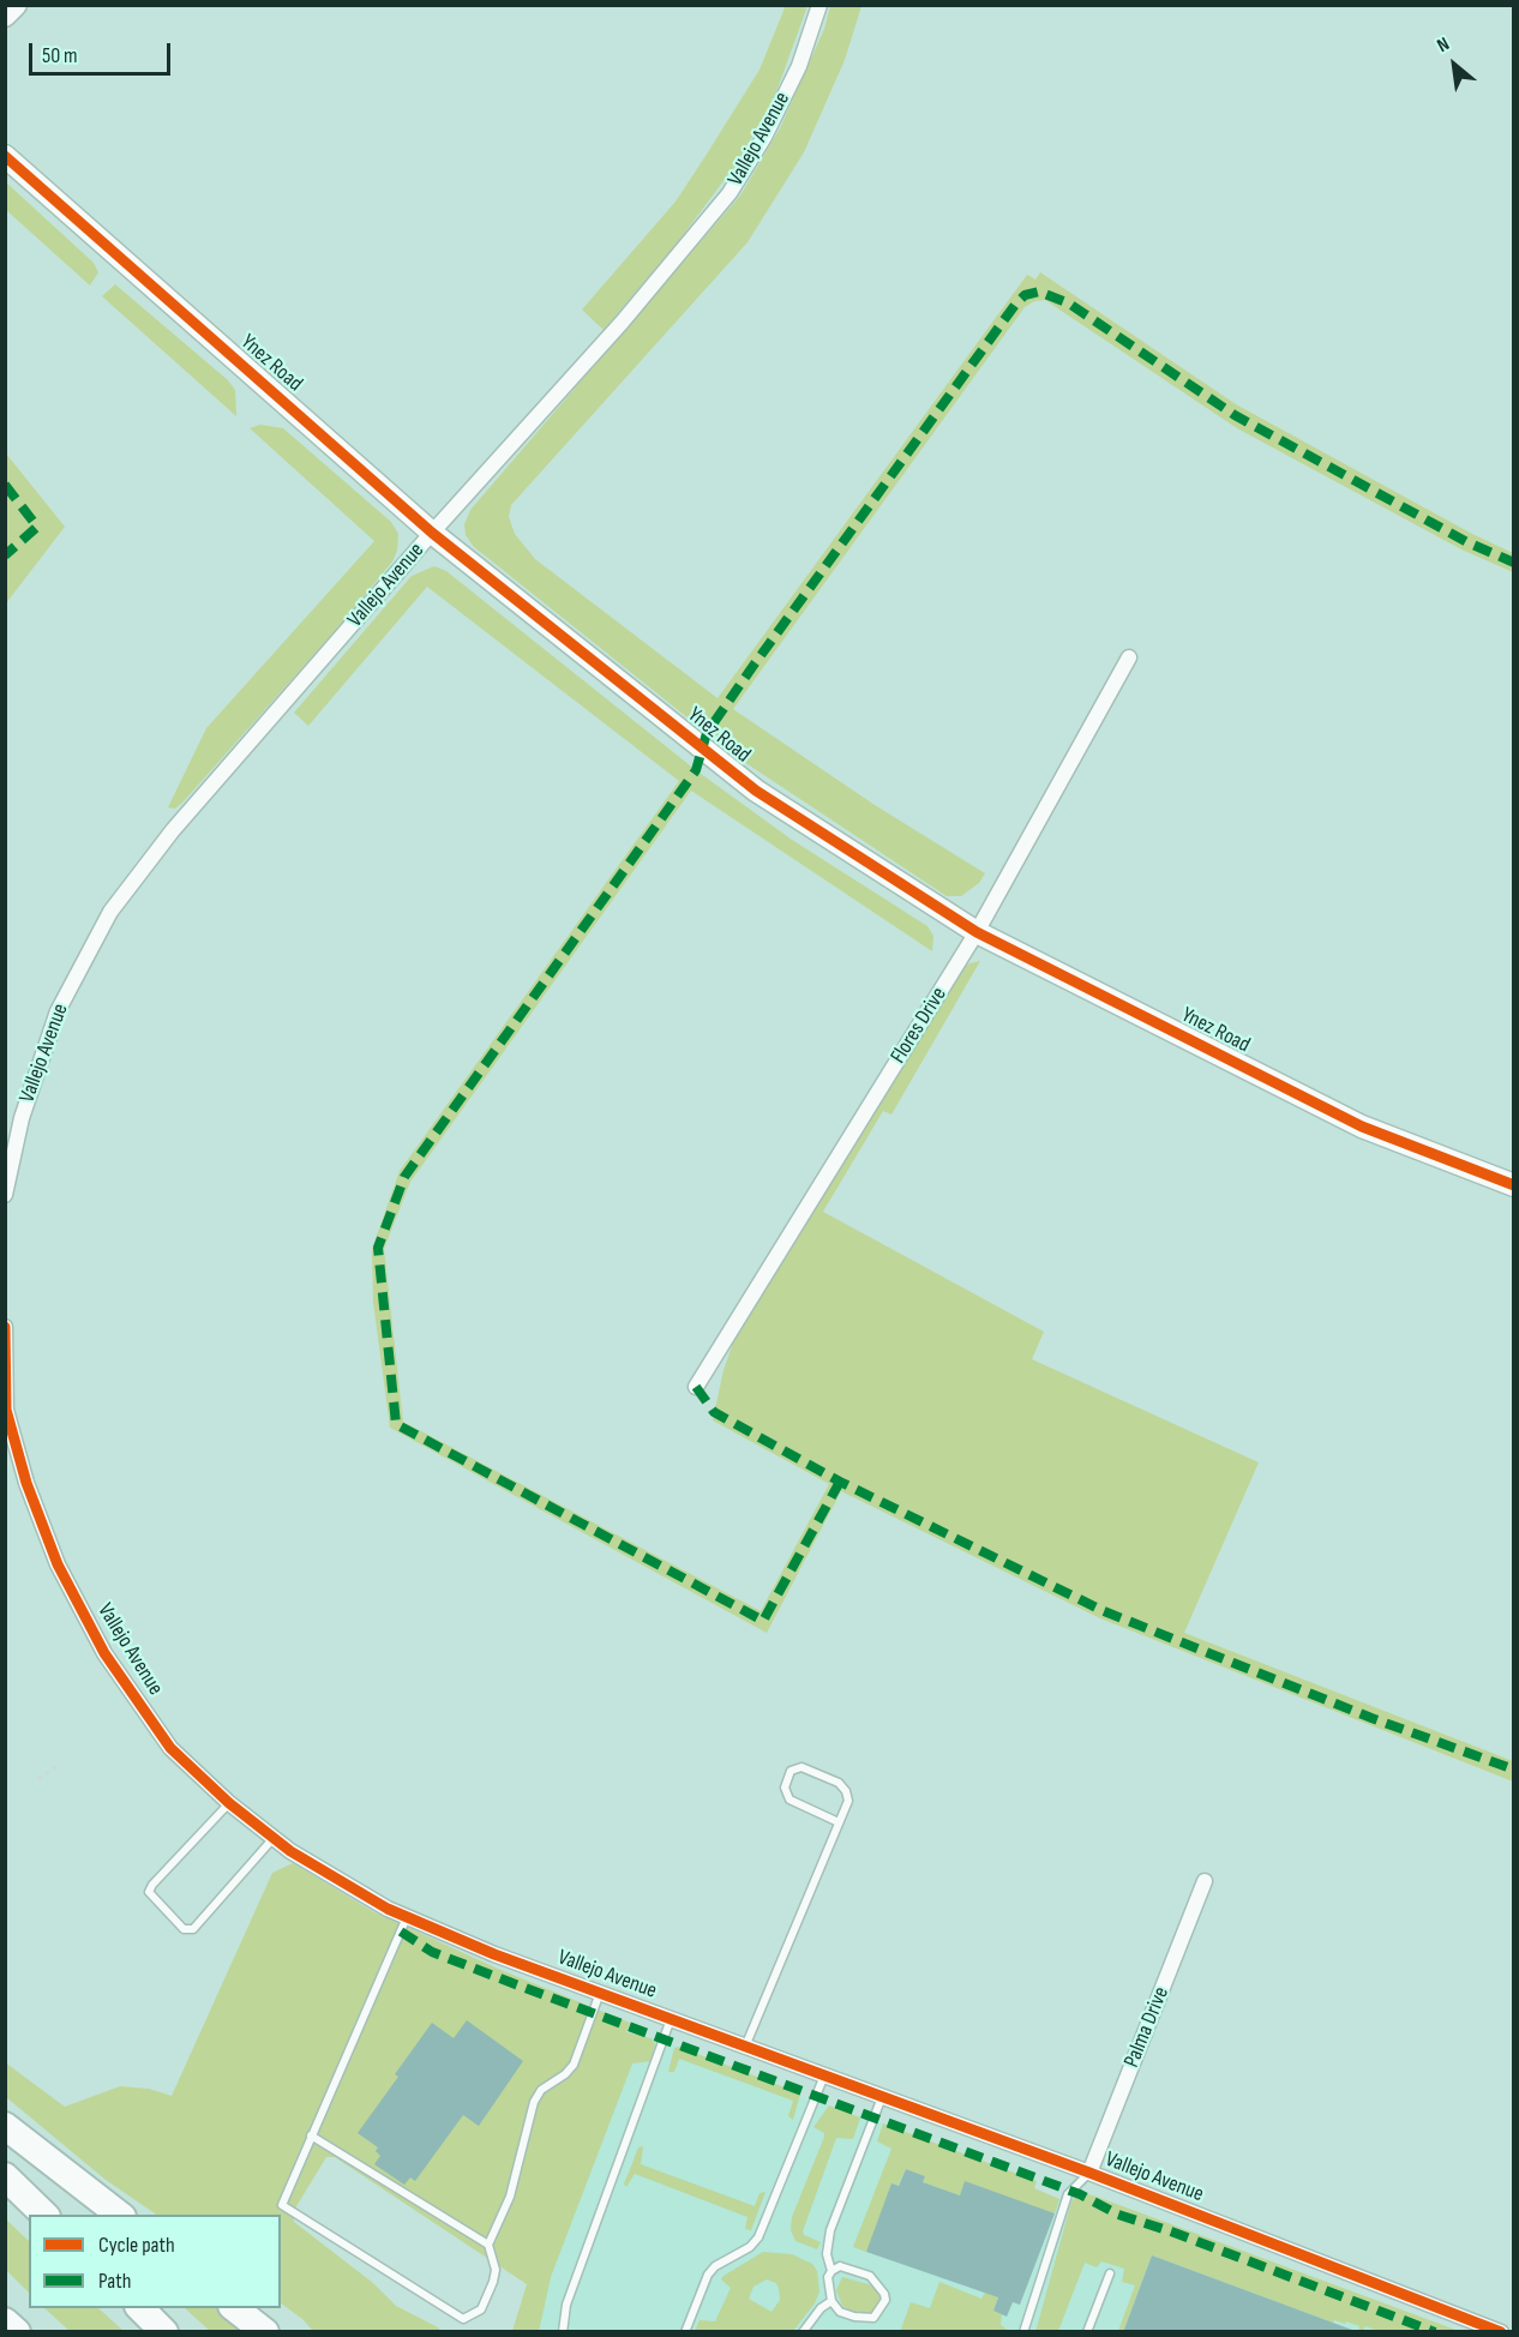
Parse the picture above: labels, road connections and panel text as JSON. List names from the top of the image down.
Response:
{
  "streets": {
    "main road": ["Ynez Road"],
    "street": ["Vallejo Avenue", "Flores Drive", "Palma Drive"]
  },
  "crossings": [
    ["Vallejo Avenue", "Ynez Road"],
    ["Vallejo Avenue", "Palma Drive"],
    ["Ynez Road", "Flores Drive"]
  ],
  "legend": ["Cycle path", "Path"],
  "scale_bar": "50 m",
  "north": "top left"
}
